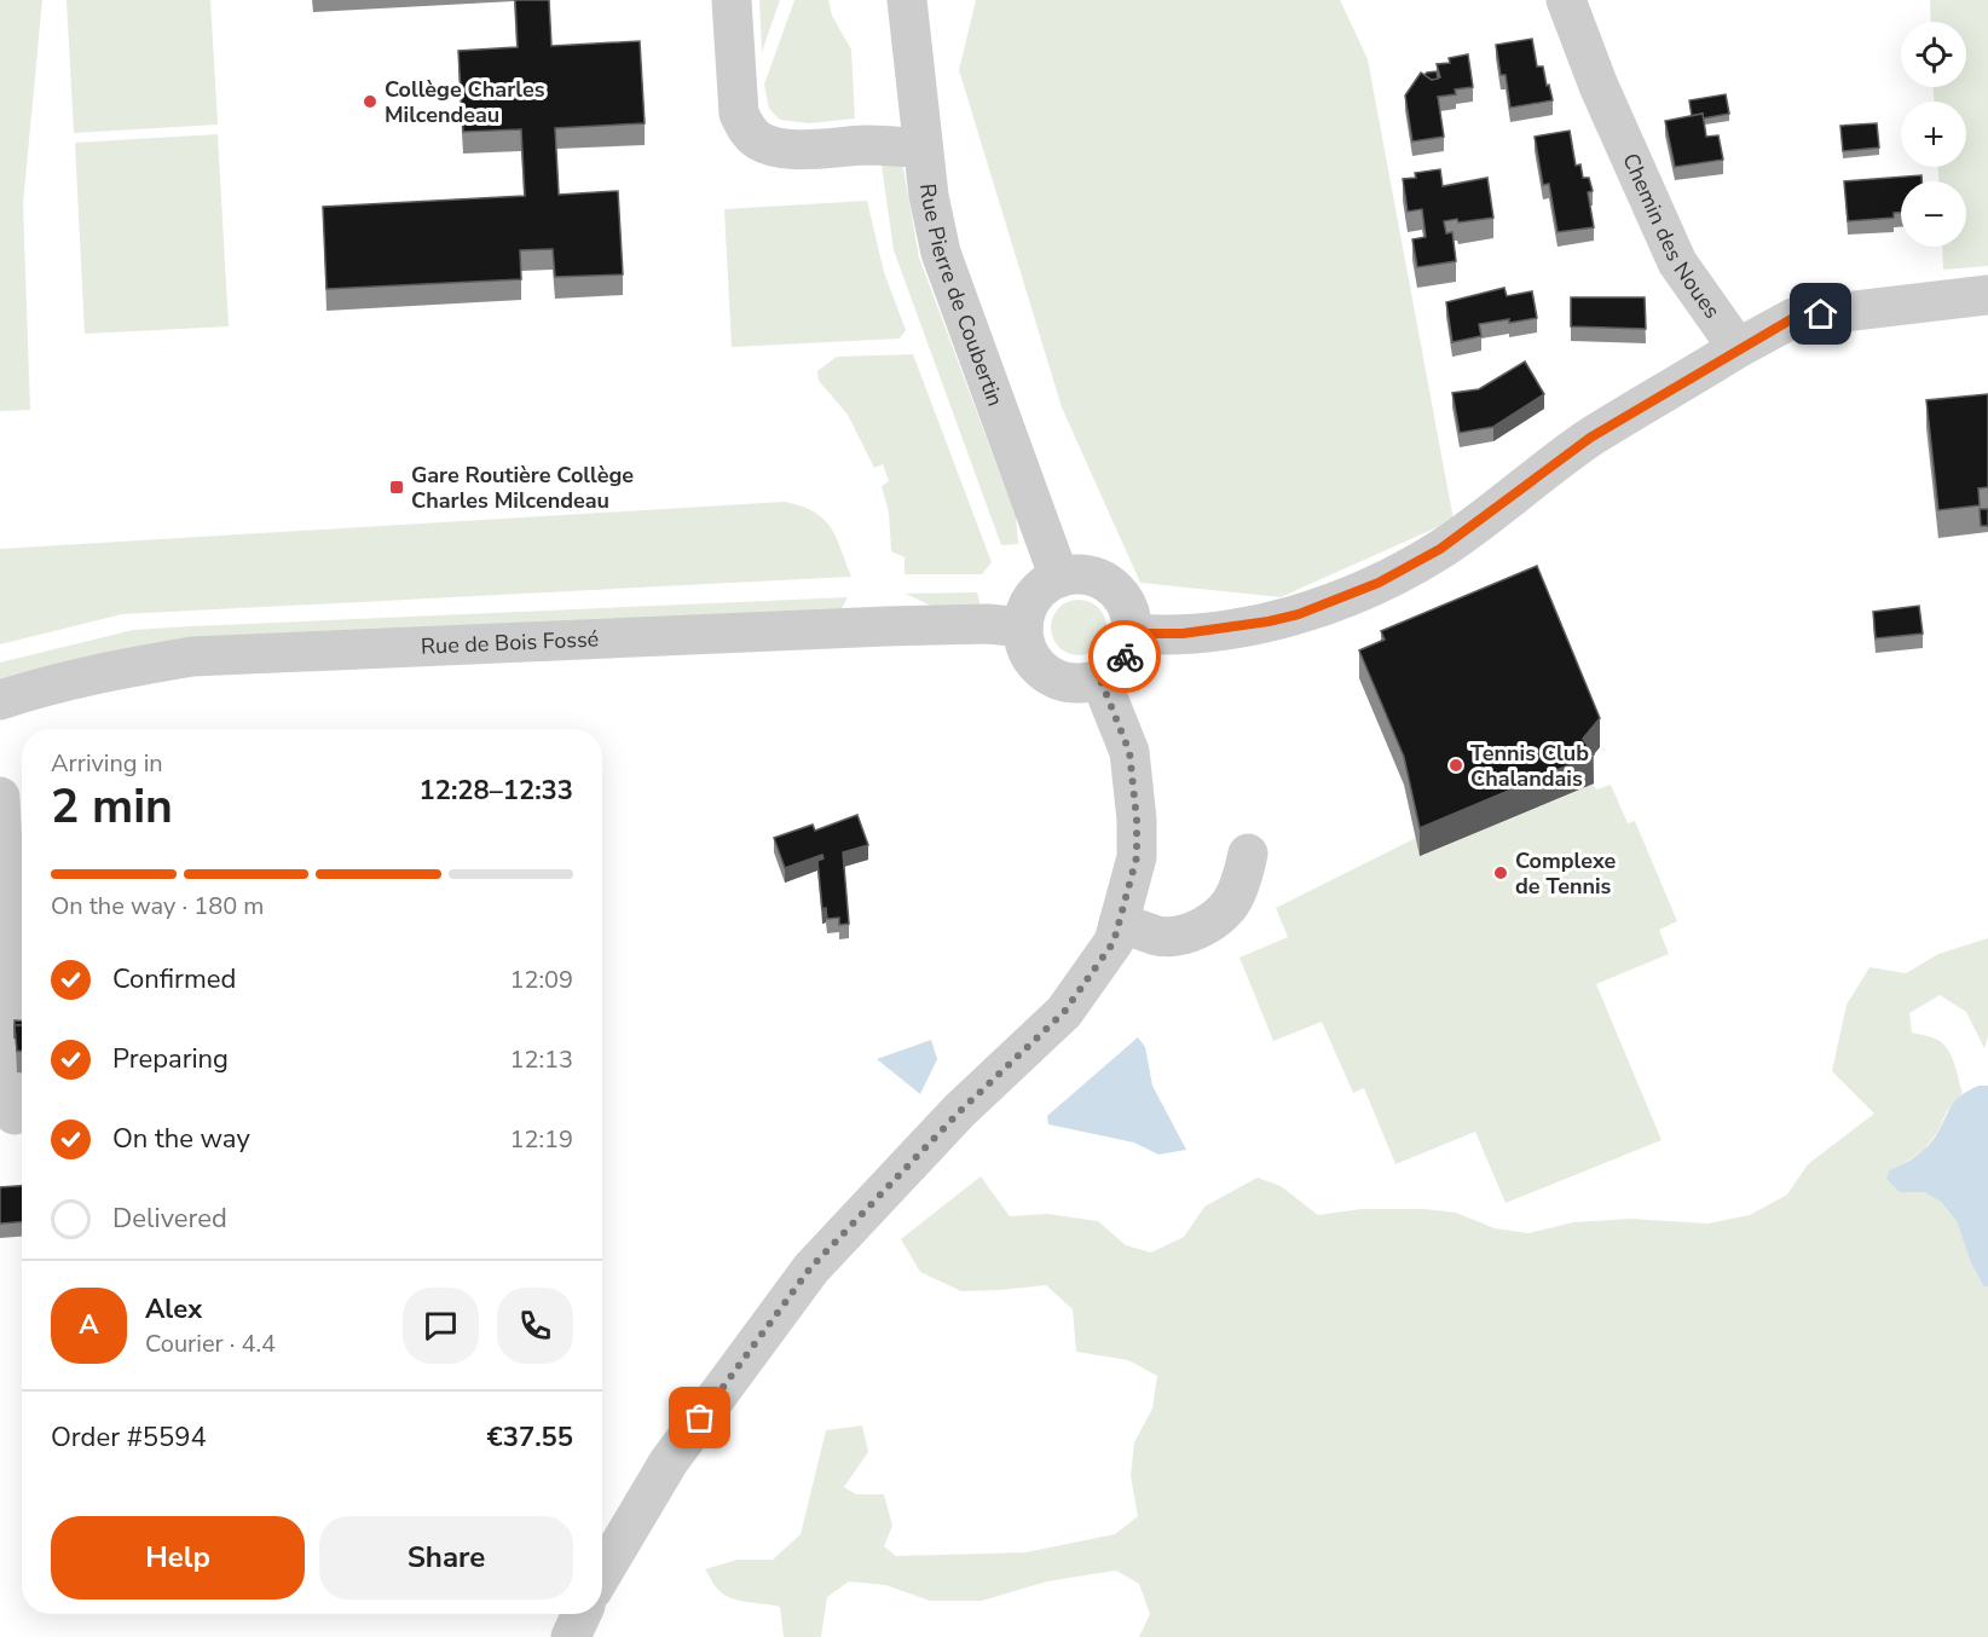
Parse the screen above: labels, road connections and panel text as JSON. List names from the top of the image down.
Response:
{
  "streets": {
    "street": ["Chemin des Noues", "Rue Pierre de Coubertin", "Rue de Bois Fossé"]
  },
  "crossings": [
    ["Rue Pierre de Coubertin", "Rue de Bois Fossé"]
  ],
  "places": {
    "other": ["Collège Charles Milcendeau", "Tennis Club Chalandais", "Complexe de Tennis"],
    "transit": ["Gare Routière Collège Charles Milcendeau"]
  },
  "page": {
    "map_buttons": ["+", "−"],
    "heading": ["2 min", "Arriving in", "12:28–12:33"],
    "panel": [
      "Alex",
      "Courier · 4.4",
      "Order #5594",
      "€37.55"
    ],
    "bar": "On the way · 180 m",
    "list": [
      ["Confirmed", "12:09"],
      ["Preparing", "12:13"],
      ["On the way", "12:19"],
      "Delivered"
    ],
    "round": "A",
    "buttons": ["Help", "Share"]
  }
}
